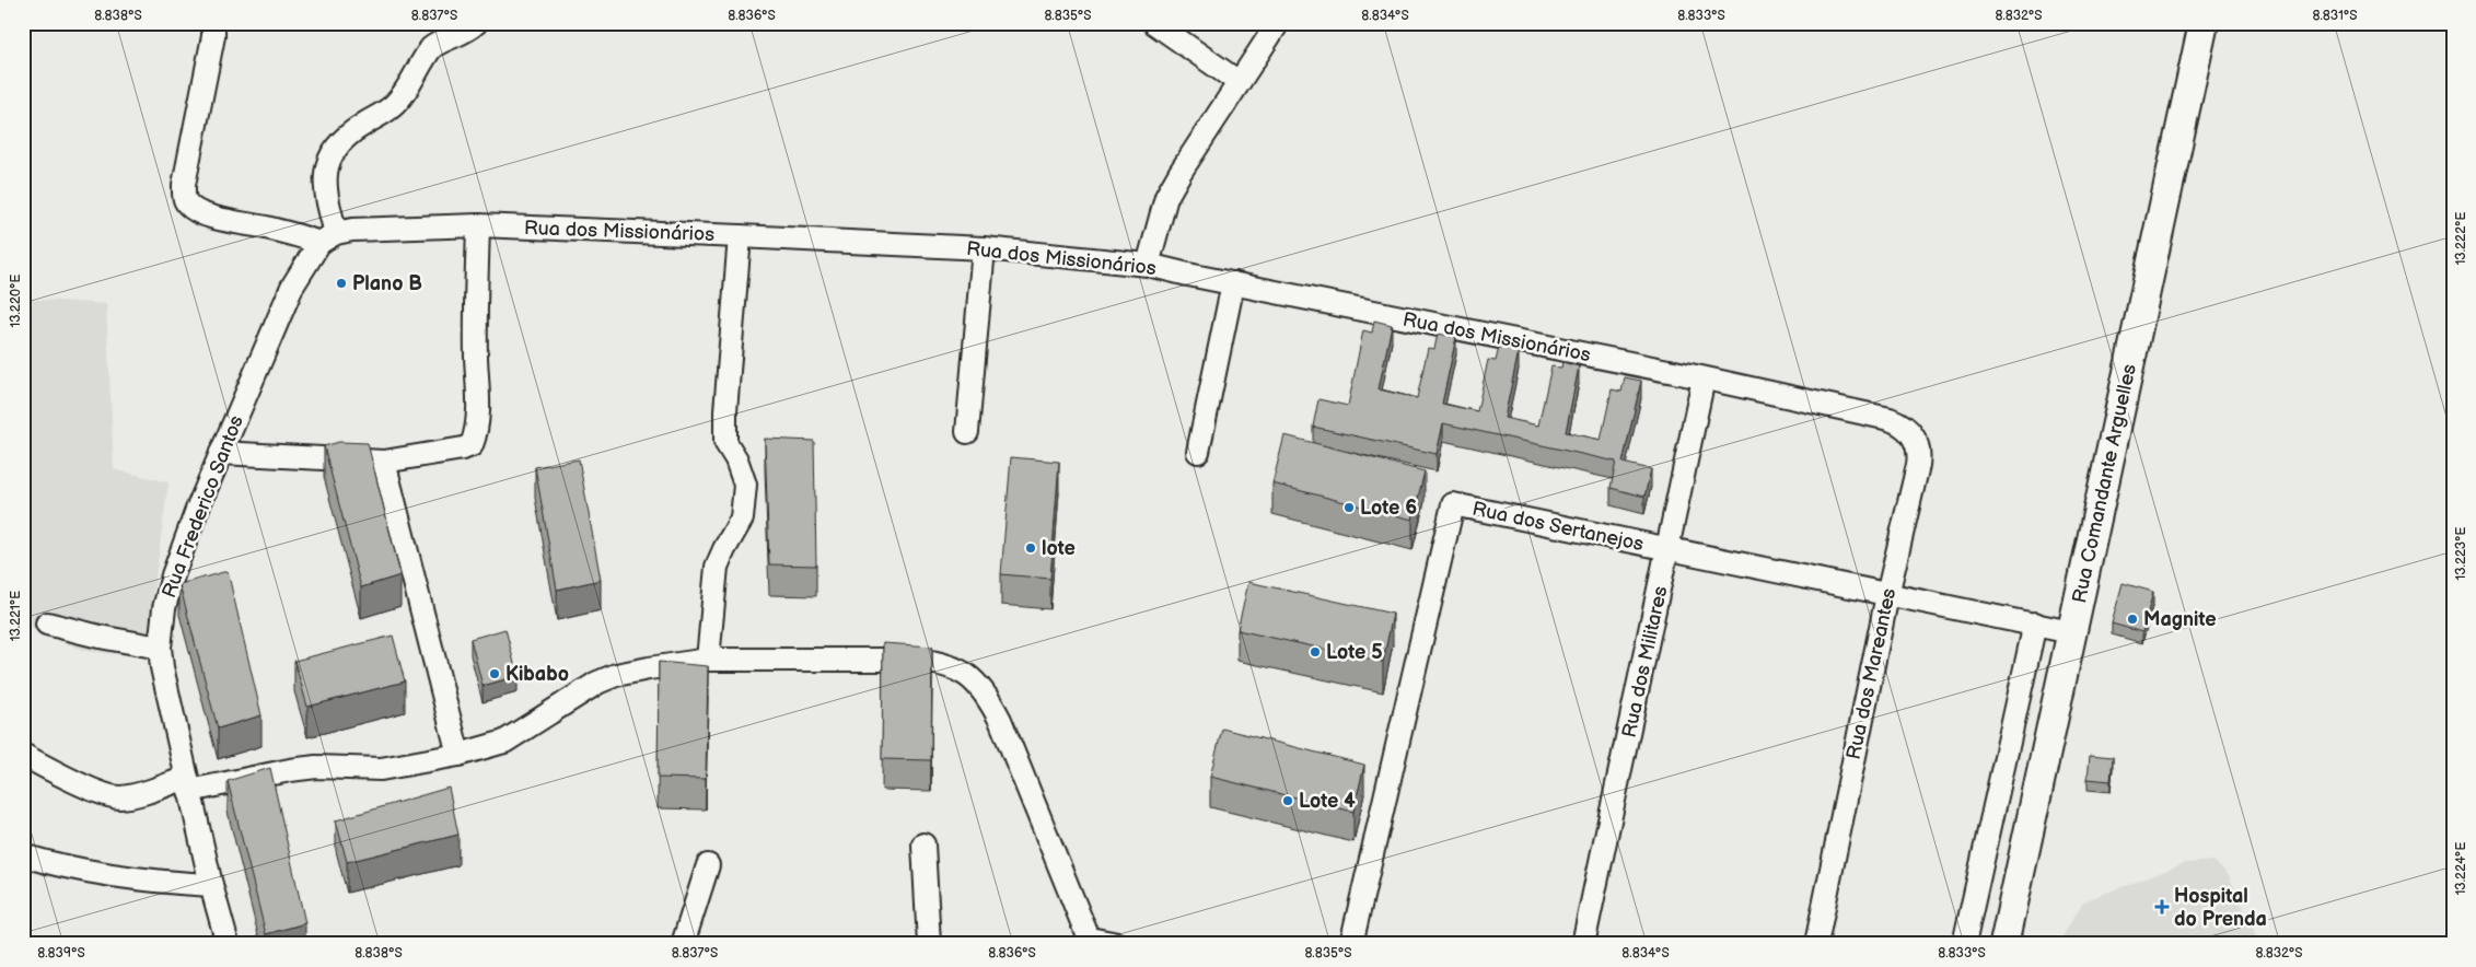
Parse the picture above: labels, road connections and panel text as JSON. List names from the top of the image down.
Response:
{
  "streets": {
    "main road": ["Rua Comandante Arguelles"],
    "street": [
      "Rua dos Missionários",
      "Rua Frederico Santos",
      "Rua dos Sertanejos",
      "Rua dos Militares",
      "Rua dos Mareantes"
    ]
  },
  "crossings": [
    ["Rua dos Missionários", "Rua Frederico Santos"],
    ["Rua dos Missionários", "Rua dos Militares"],
    ["Rua dos Missionários", "Rua dos Mareantes"],
    ["Rua Comandante Arguelles", "Rua dos Sertanejos"],
    ["Rua dos Sertanejos", "Rua dos Militares"],
    ["Rua dos Sertanejos", "Rua dos Mareantes"]
  ],
  "places": {
    "other": [
      "Plano B",
      "Lote 6",
      "lote",
      "Magnite",
      "Lote 5",
      "Kibabo",
      "Lote 4"
    ],
    "health": ["Hospital do Prenda"]
  },
  "coordinates": [
    "8.838°S",
    "8.837°S",
    "8.836°S",
    "8.835°S",
    "8.834°S",
    "8.833°S",
    "8.832°S",
    "8.831°S",
    "13.222°E",
    "13.220°E",
    "13.223°E",
    "13.221°E",
    "13.224°E",
    "8.839°S"
  ]
}
